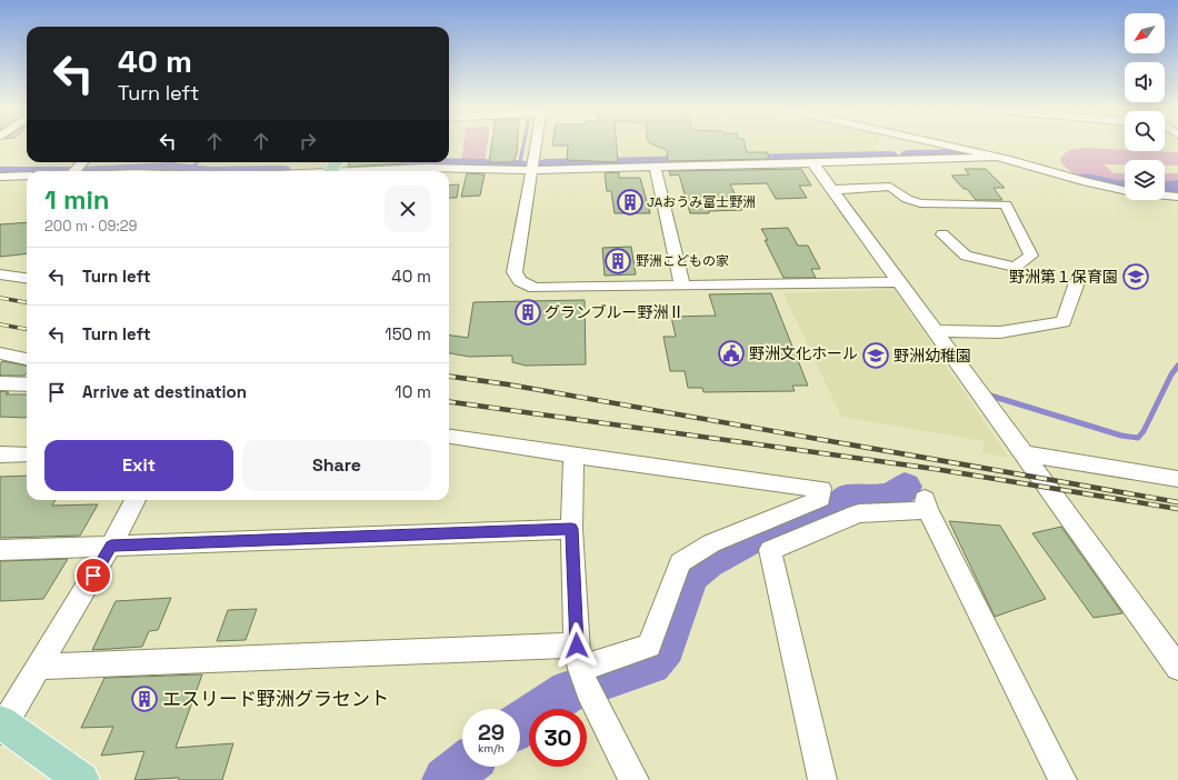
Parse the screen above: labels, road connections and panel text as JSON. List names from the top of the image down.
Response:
{
  "places": {
    "building": [
      "JAおうみ富士野洲",
      "野洲こどもの家",
      "グランブルー野洲Ⅱ",
      "エスリード野洲グラセント"
    ],
    "school or university": ["野洲第１保育園", "野洲幼稚園"],
    "public building": ["野洲文化ホール"]
  },
  "north": "bottom left",
  "page": {
    "turn": ["40 m", "Turn left"],
    "heading": ["1 min", "200 m · 09:29"],
    "list": [
      {
        "name": "Turn left",
        "value": "40 m"
      },
      {
        "name": "Turn left",
        "value": "150 m"
      },
      {
        "name": "Arrive at destination",
        "value": "10 m"
      }
    ],
    "buttons": ["Exit", "Share"],
    "speed": "29 km/h",
    "limit": "30"
  }
}
